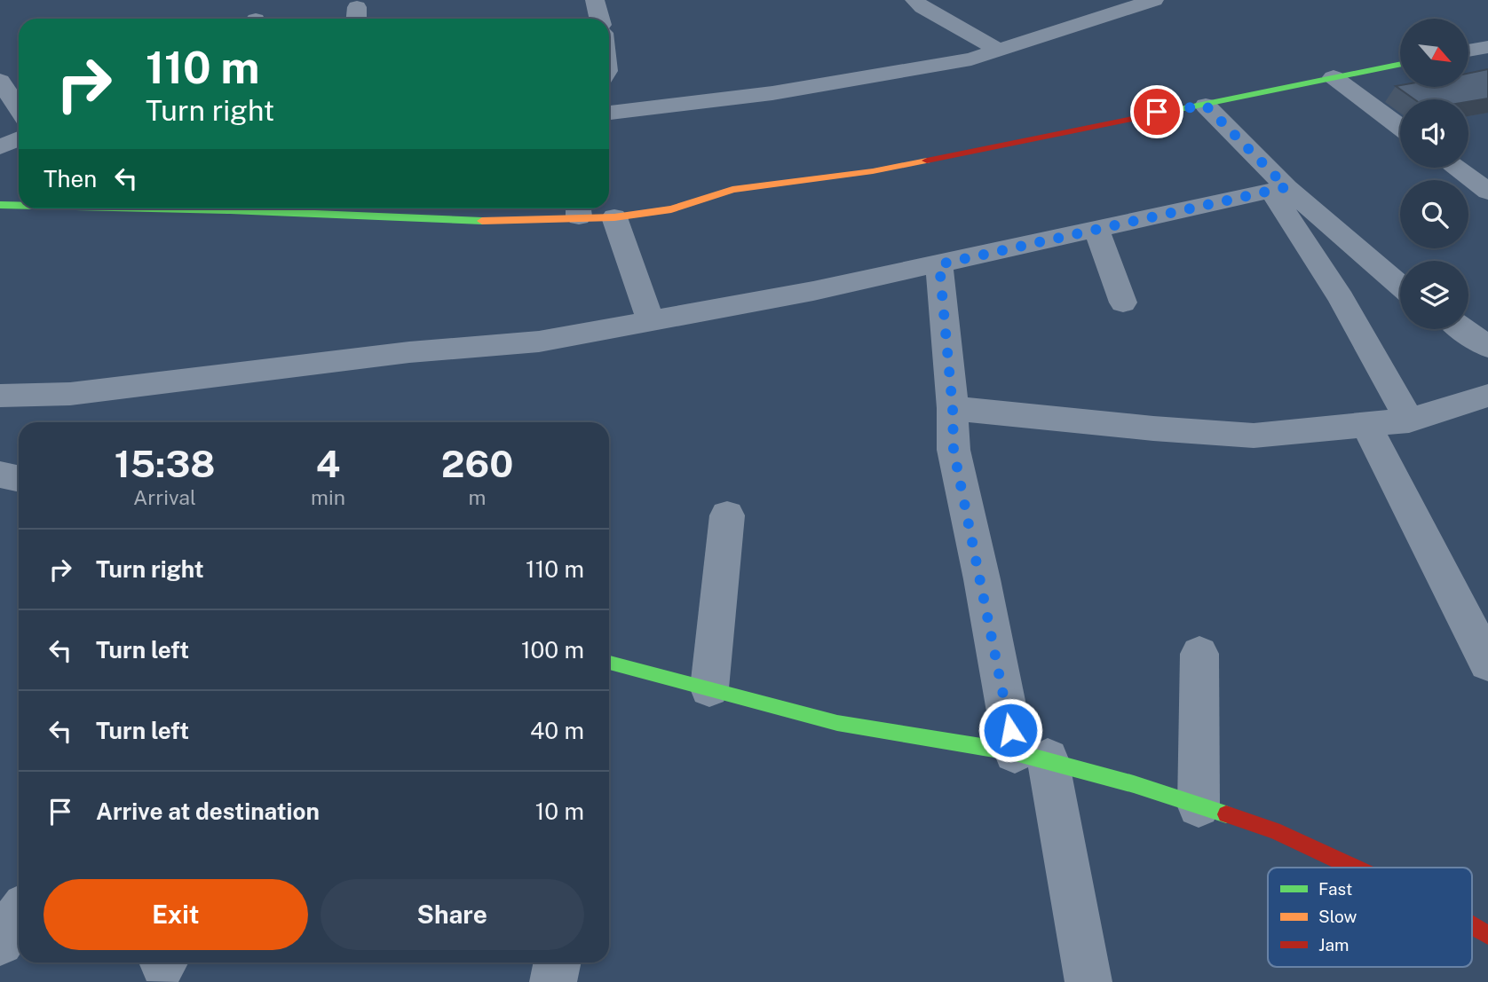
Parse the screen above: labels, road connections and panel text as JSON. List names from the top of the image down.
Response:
{
  "legend": ["Fast", "Slow", "Jam"],
  "north": "bottom right",
  "page": {
    "turn": ["110 m", "Turn right"],
    "then": "Then",
    "eta": [
      "15:38",
      "Arrival",
      "4",
      "min",
      "260",
      "m"
    ],
    "list": [
      {
        "name": "Turn right",
        "value": "110 m"
      },
      {
        "name": "Turn left",
        "value": "100 m"
      },
      {
        "name": "Turn left",
        "value": "40 m"
      },
      {
        "name": "Arrive at destination",
        "value": "10 m"
      }
    ],
    "buttons": ["Exit", "Share"]
  }
}
